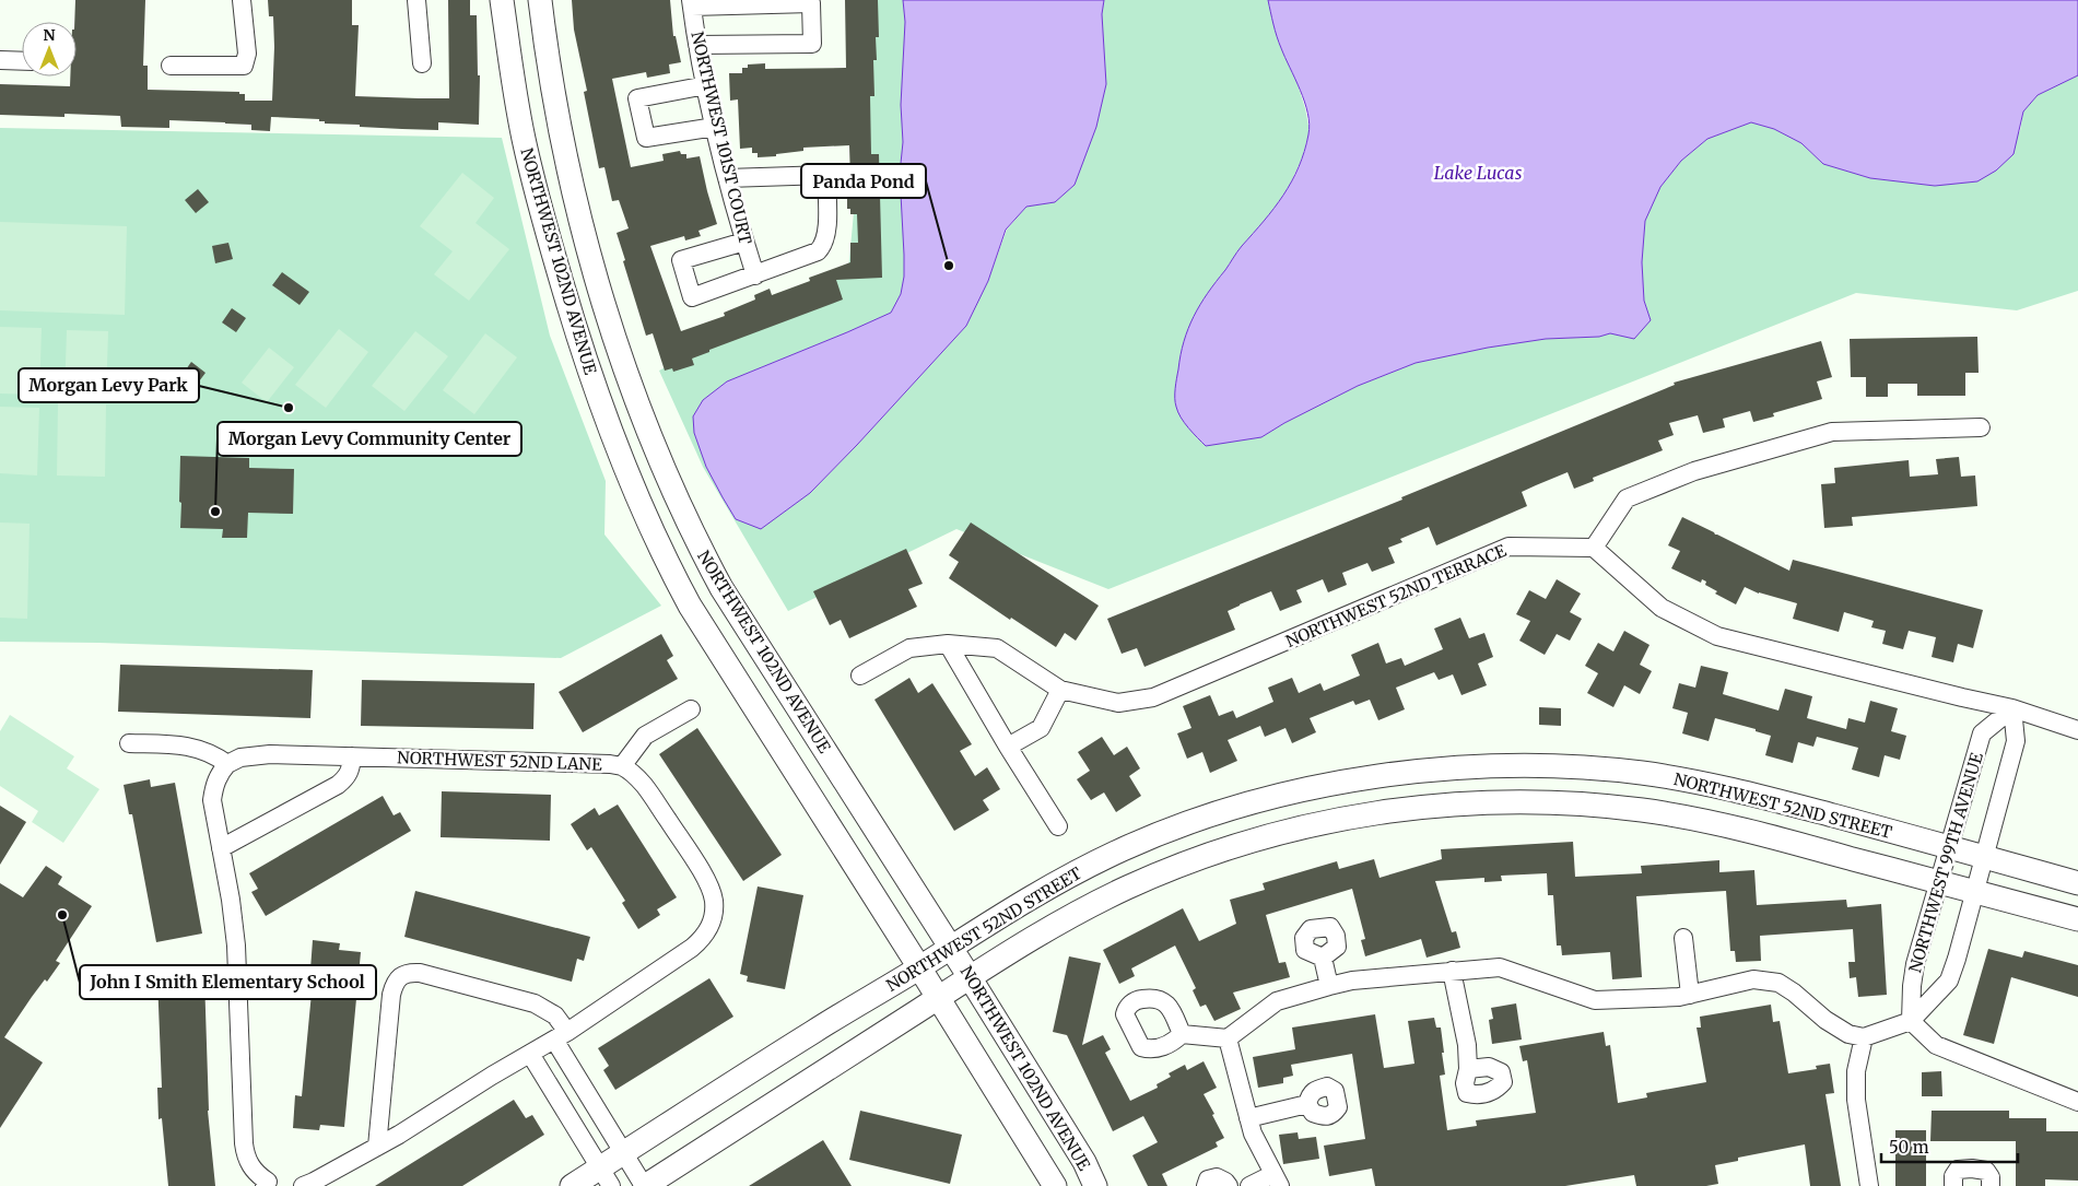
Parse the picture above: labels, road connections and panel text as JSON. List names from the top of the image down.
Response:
{
  "streets": {
    "street": [
      "NORTHWEST 101ST COURT",
      "NORTHWEST 102ND AVENUE",
      "NORTHWEST 52ND TERRACE",
      "NORTHWEST 52ND LANE",
      "NORTHWEST 52ND STREET",
      "NORTHWEST 99TH AVENUE"
    ]
  },
  "crossings": [
    ["NORTHWEST 102ND AVENUE", "NORTHWEST 52ND STREET"],
    ["NORTHWEST 52ND STREET", "NORTHWEST 99TH AVENUE"]
  ],
  "water": ["Lake Lucas"],
  "places": [
    "Panda Pond",
    "Morgan Levy Park",
    "Morgan Levy Community Center",
    "John I Smith Elementary School"
  ],
  "scale_bar": "50 m",
  "north": "top"
}
